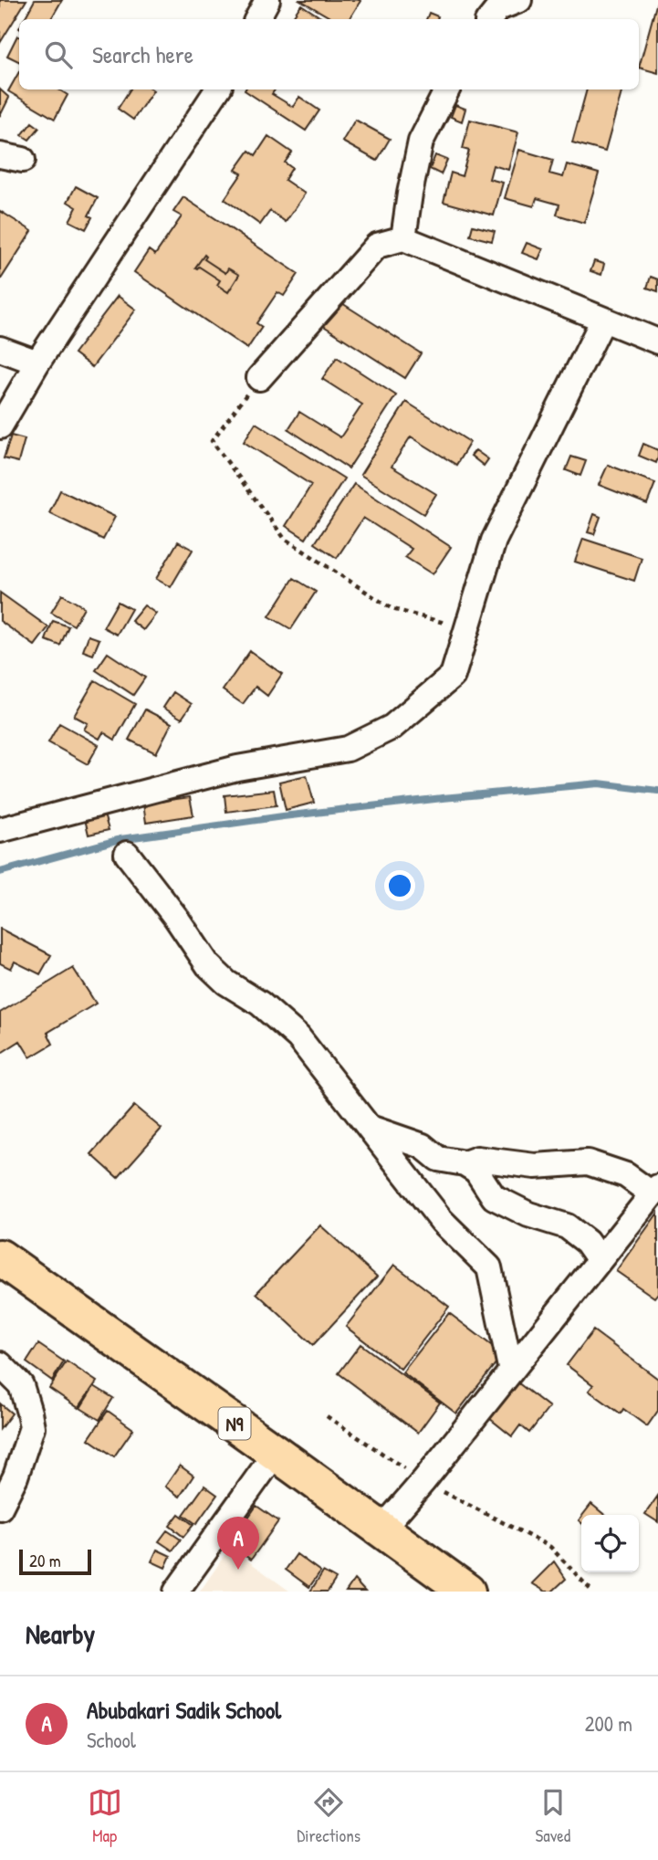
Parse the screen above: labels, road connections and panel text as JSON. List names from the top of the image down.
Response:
{
  "streets": {
    "highway": ["N9"]
  },
  "scale_bar": "20 m",
  "page": {
    "search": "Search here",
    "pins": "A",
    "scale": "20 m",
    "heading": "Nearby",
    "list": [
      {
        "mark": "A",
        "name": "Abubakari Sadik School",
        "note": "School",
        "value": "200 m"
      }
    ],
    "nav": ["Map", "Directions", "Saved"]
  }
}
